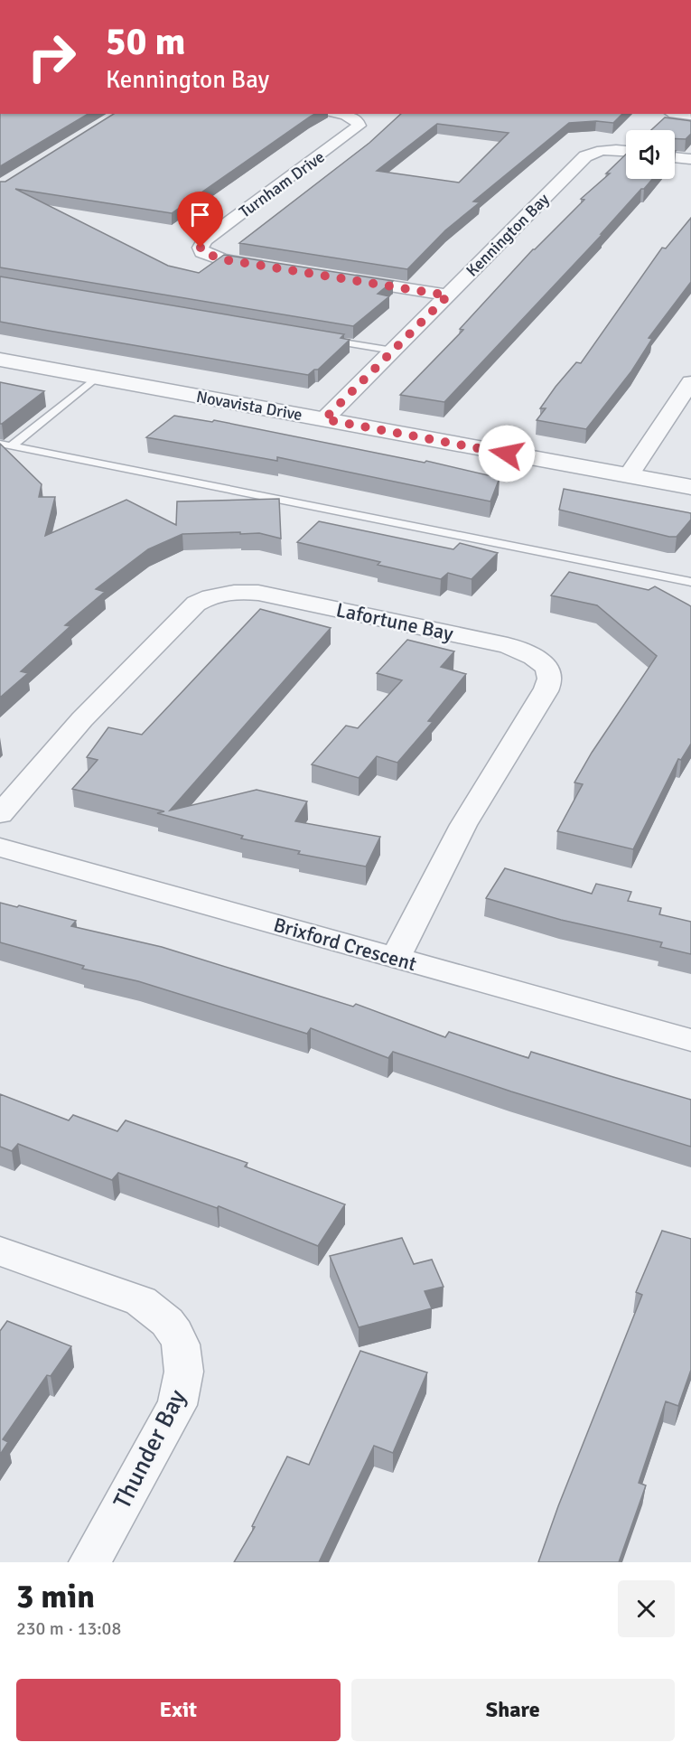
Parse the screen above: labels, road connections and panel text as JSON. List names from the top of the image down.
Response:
{
  "streets": {
    "street": [
      "Turnham Drive",
      "Kennington Bay",
      "Novavista Drive",
      "Lafortune Bay",
      "Brixford Crescent",
      "Thunder Bay"
    ]
  },
  "crossings": [
    ["Kennington Bay", "Novavista Drive"],
    ["Lafortune Bay", "Brixford Crescent"]
  ],
  "page": {
    "turn": ["50 m", "Kennington Bay"],
    "heading": ["3 min", "230 m · 13:08"],
    "buttons": ["Exit", "Share"]
  }
}
